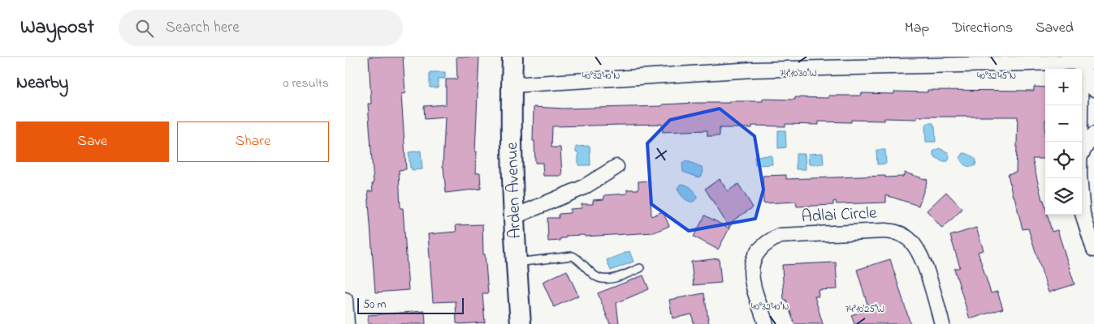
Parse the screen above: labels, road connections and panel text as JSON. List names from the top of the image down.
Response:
{
  "streets": {
    "street": ["Arden Avenue", "Adlai Circle"]
  },
  "scale_bar": "50 m",
  "page": {
    "header": "Waypost",
    "search": "Search here",
    "nav": ["Map", "Directions", "Saved"],
    "heading": ["Nearby", "0 results"],
    "map_buttons": ["+", "−"],
    "buttons": ["Save", "Share"],
    "scale": "50 m"
  },
  "coordinates": [
    "74°10'30\"W",
    "40°32'45\"N",
    "40°32'40\"N",
    "74°10'25\"W"
  ]
}
